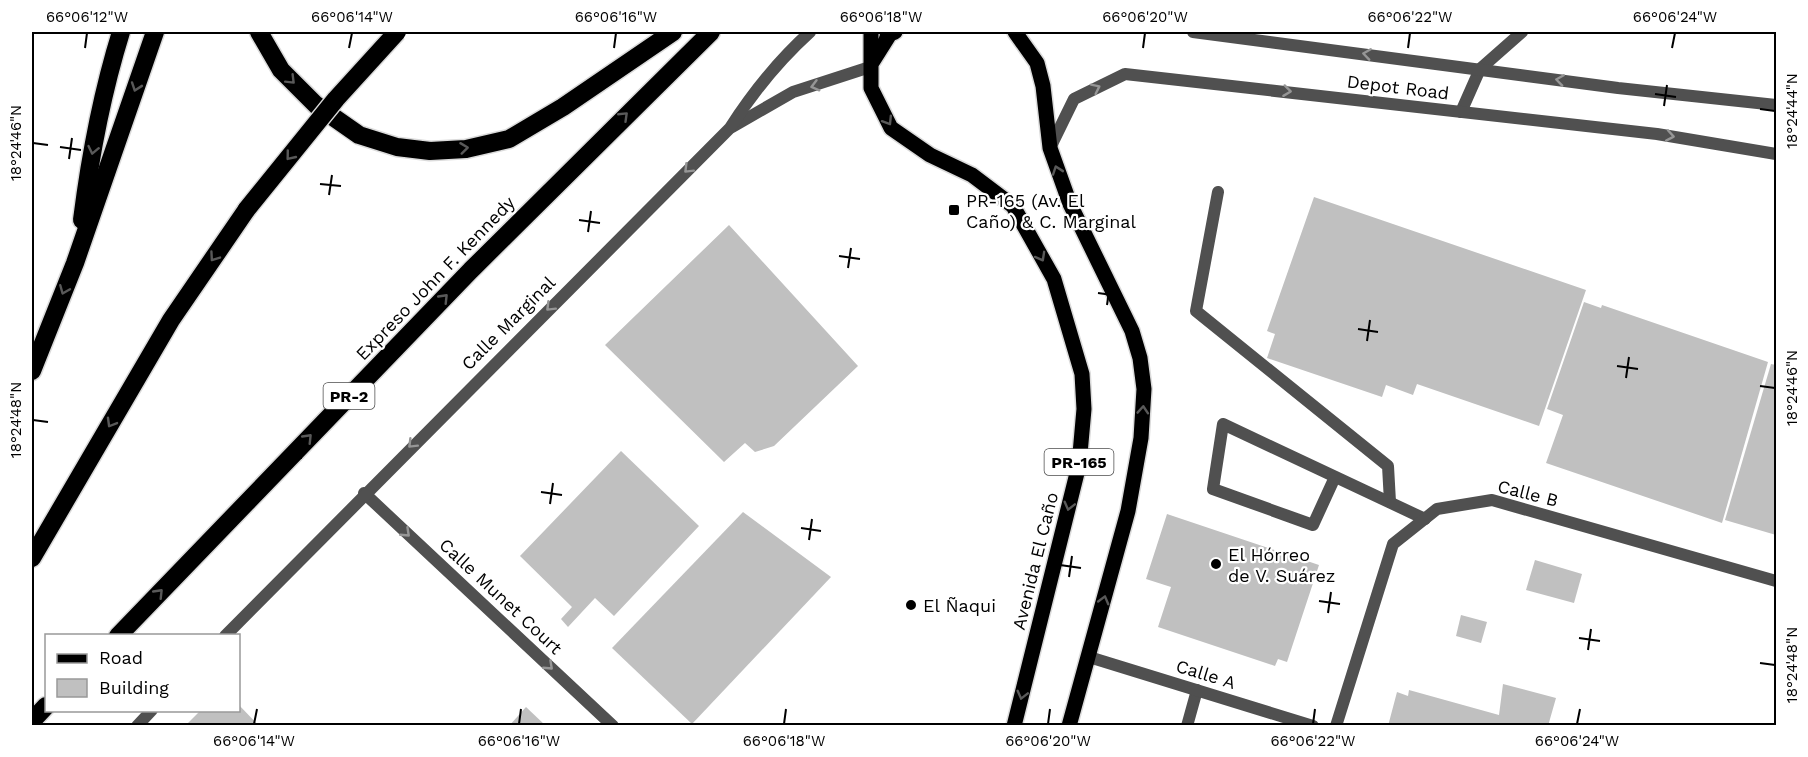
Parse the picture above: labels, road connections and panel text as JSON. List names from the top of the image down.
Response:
{
  "streets": {
    "highway": ["Expreso John F. Kennedy", "PR-2"],
    "main road": ["PR-165", "Avenida El Caño"],
    "street": [
      "Depot Road",
      "Calle Marginal",
      "Calle B",
      "Calle Munet Court",
      "Calle A"
    ]
  },
  "crossings": [
    ["Depot Road", "PR-165"],
    ["Calle Marginal", "Calle Munet Court"],
    ["PR-165", "Calle A"]
  ],
  "one_way": ["Expreso John F. Kennedy", "Calle Marginal", "Calle Munet Court"],
  "places": {
    "transit": ["PR-165 (Av. El Caño) & C. Marginal"],
    "other": ["El Hórreo de V. Suárez", "El Ñaqui"]
  },
  "legend": ["Road", "Building"],
  "coordinates": [
    "66°06'12\"W",
    "66°06'14\"W",
    "66°06'16\"W",
    "66°06'18\"W",
    "66°06'20\"W",
    "66°06'22\"W",
    "66°06'24\"W",
    "18°24'44\"N",
    "18°24'46\"N",
    "18°24'48\"N"
  ]
}
